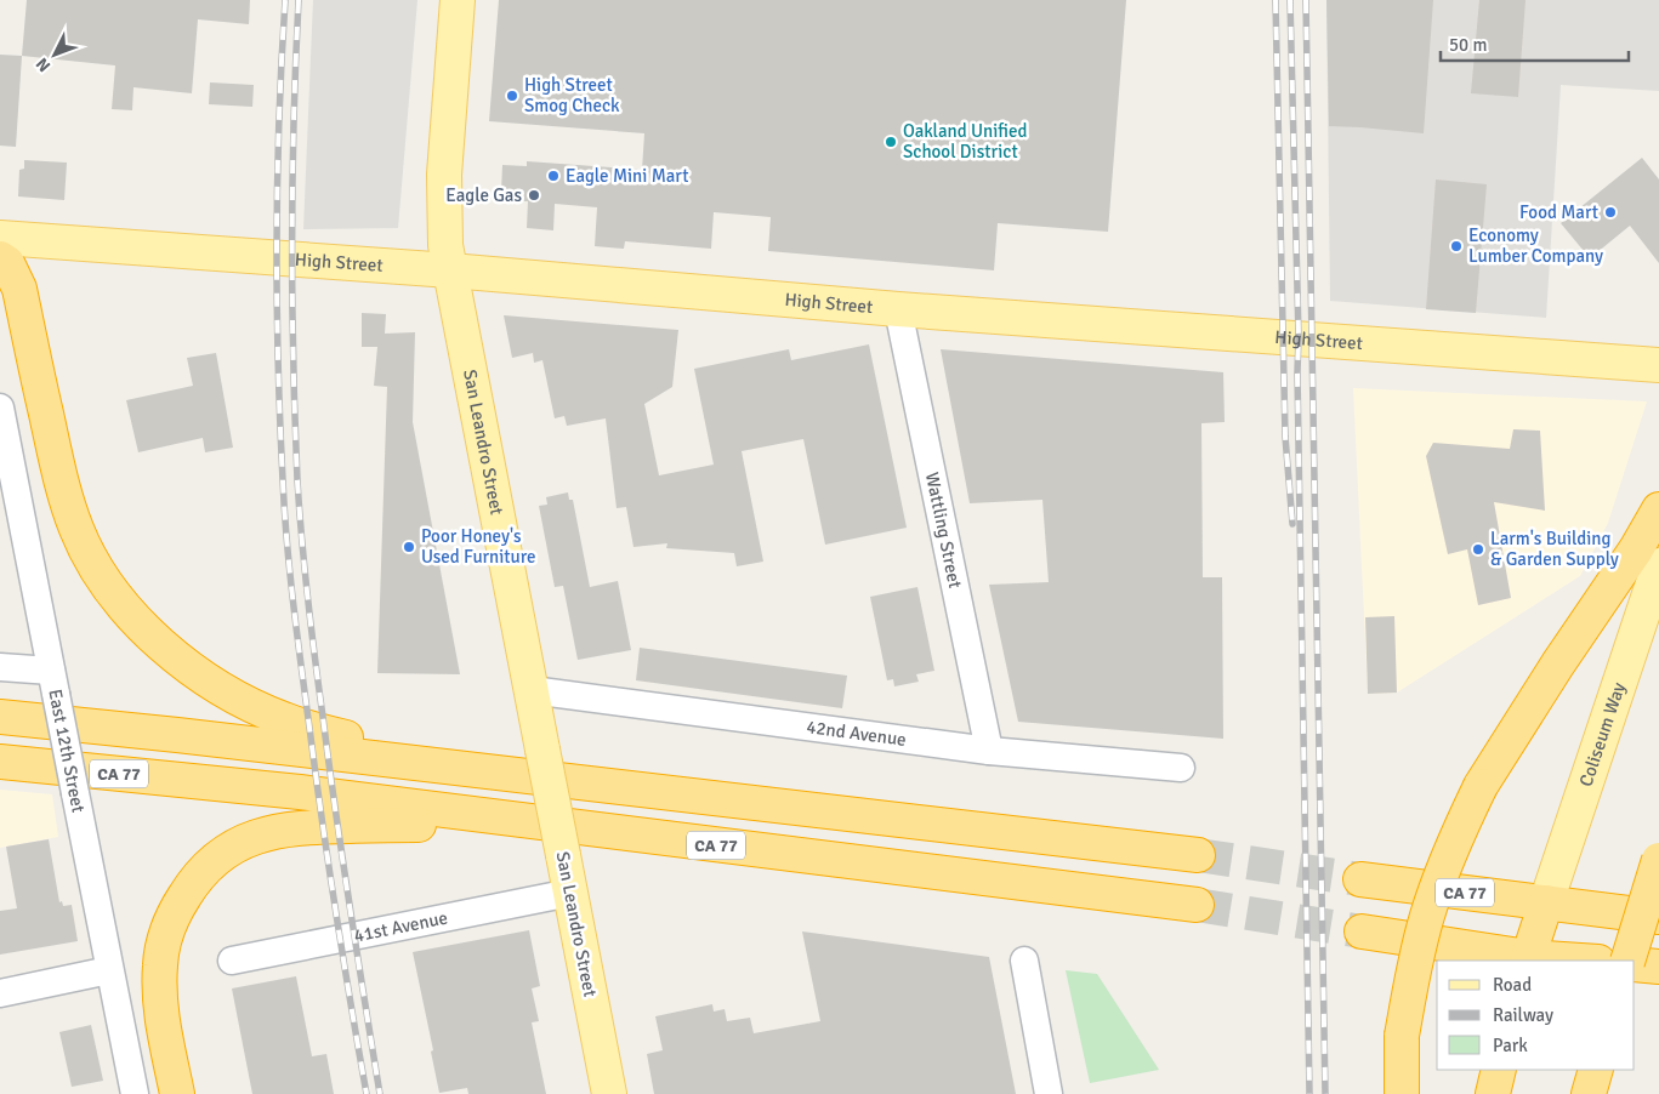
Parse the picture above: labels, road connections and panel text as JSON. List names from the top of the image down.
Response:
{
  "streets": {
    "highway": ["CA 77"],
    "main road": ["High Street", "San Leandro Street", "Coliseum Way"],
    "street": [
      "Wattling Street",
      "42nd Avenue",
      "East 12th Street",
      "41st Avenue"
    ]
  },
  "crossings": [
    ["High Street", "San Leandro Street"],
    ["High Street", "Wattling Street"],
    ["San Leandro Street", "42nd Avenue"],
    ["San Leandro Street", "41st Avenue"],
    ["Wattling Street", "42nd Avenue"],
    ["Coliseum Way", "CA 77"]
  ],
  "places": [
    "High Street Smog Check",
    "Oakland Unified School District",
    "Eagle Mini Mart",
    "Eagle Gas",
    "Food Mart",
    "Economy Lumber Company",
    "Poor Honey's Used Furniture",
    "Larm's Building & Garden Supply"
  ],
  "legend": ["Road", "Railway", "Park"],
  "scale_bar": "50 m",
  "north": "bottom left"
}
